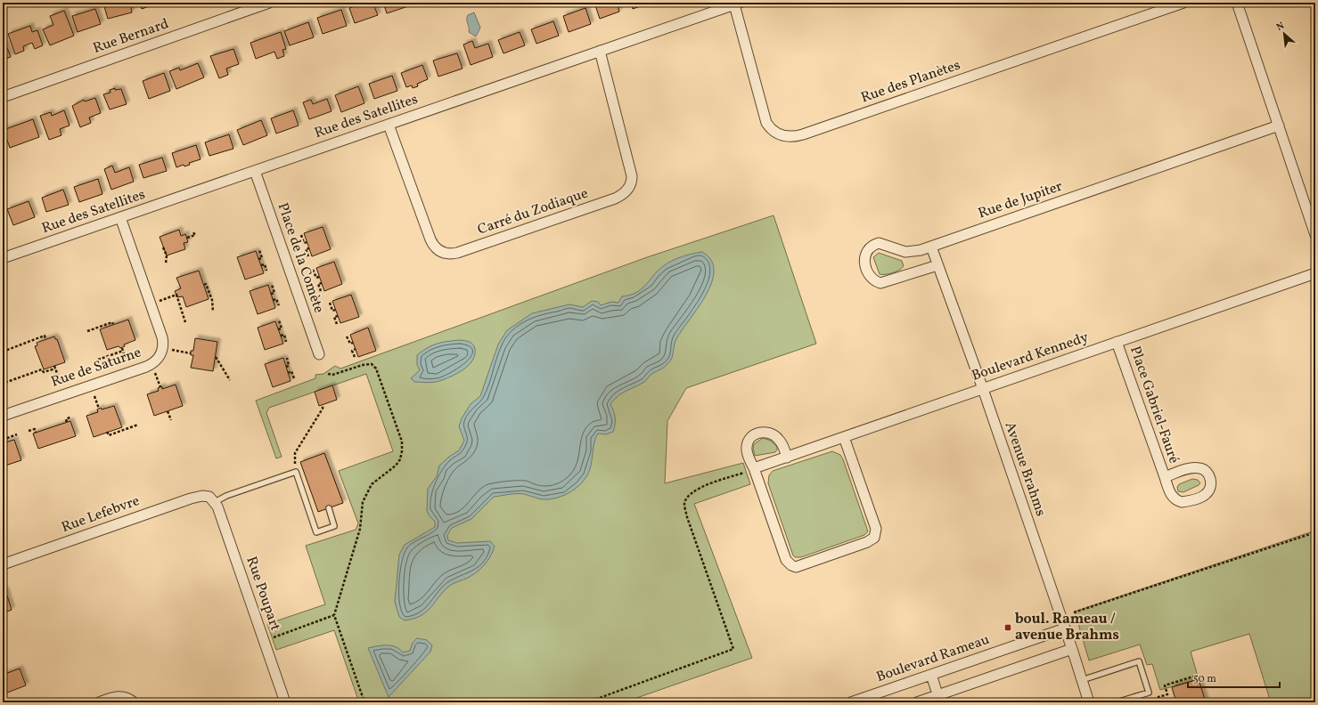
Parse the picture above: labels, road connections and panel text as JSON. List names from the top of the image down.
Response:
{
  "streets": {
    "street": [
      "Rue Bernard",
      "Rue des Planètes",
      "Rue des Satellites",
      "Rue de Jupiter",
      "Carré du Zodiaque",
      "Place de la Comète",
      "Boulevard Kennedy",
      "Rue de Saturne",
      "Place Gabriel-Fauré",
      "Avenue Brahms",
      "Rue Lefebvre",
      "Rue Poupart",
      "Boulevard Rameau"
    ]
  },
  "crossings": [
    ["Rue des Planètes", "Rue des Satellites"],
    ["Rue des Satellites", "Carré du Zodiaque"],
    ["Rue des Satellites", "Place de la Comète"],
    ["Rue de Jupiter", "Avenue Brahms"],
    ["Boulevard Kennedy", "Place Gabriel-Fauré"],
    ["Boulevard Kennedy", "Avenue Brahms"],
    ["Avenue Brahms", "Boulevard Rameau"],
    ["Rue Lefebvre", "Rue Poupart"]
  ],
  "places": {
    "transit": ["boul. Rameau / avenue Brahms"]
  },
  "scale_bar": "50 m",
  "north": "top left"
}
